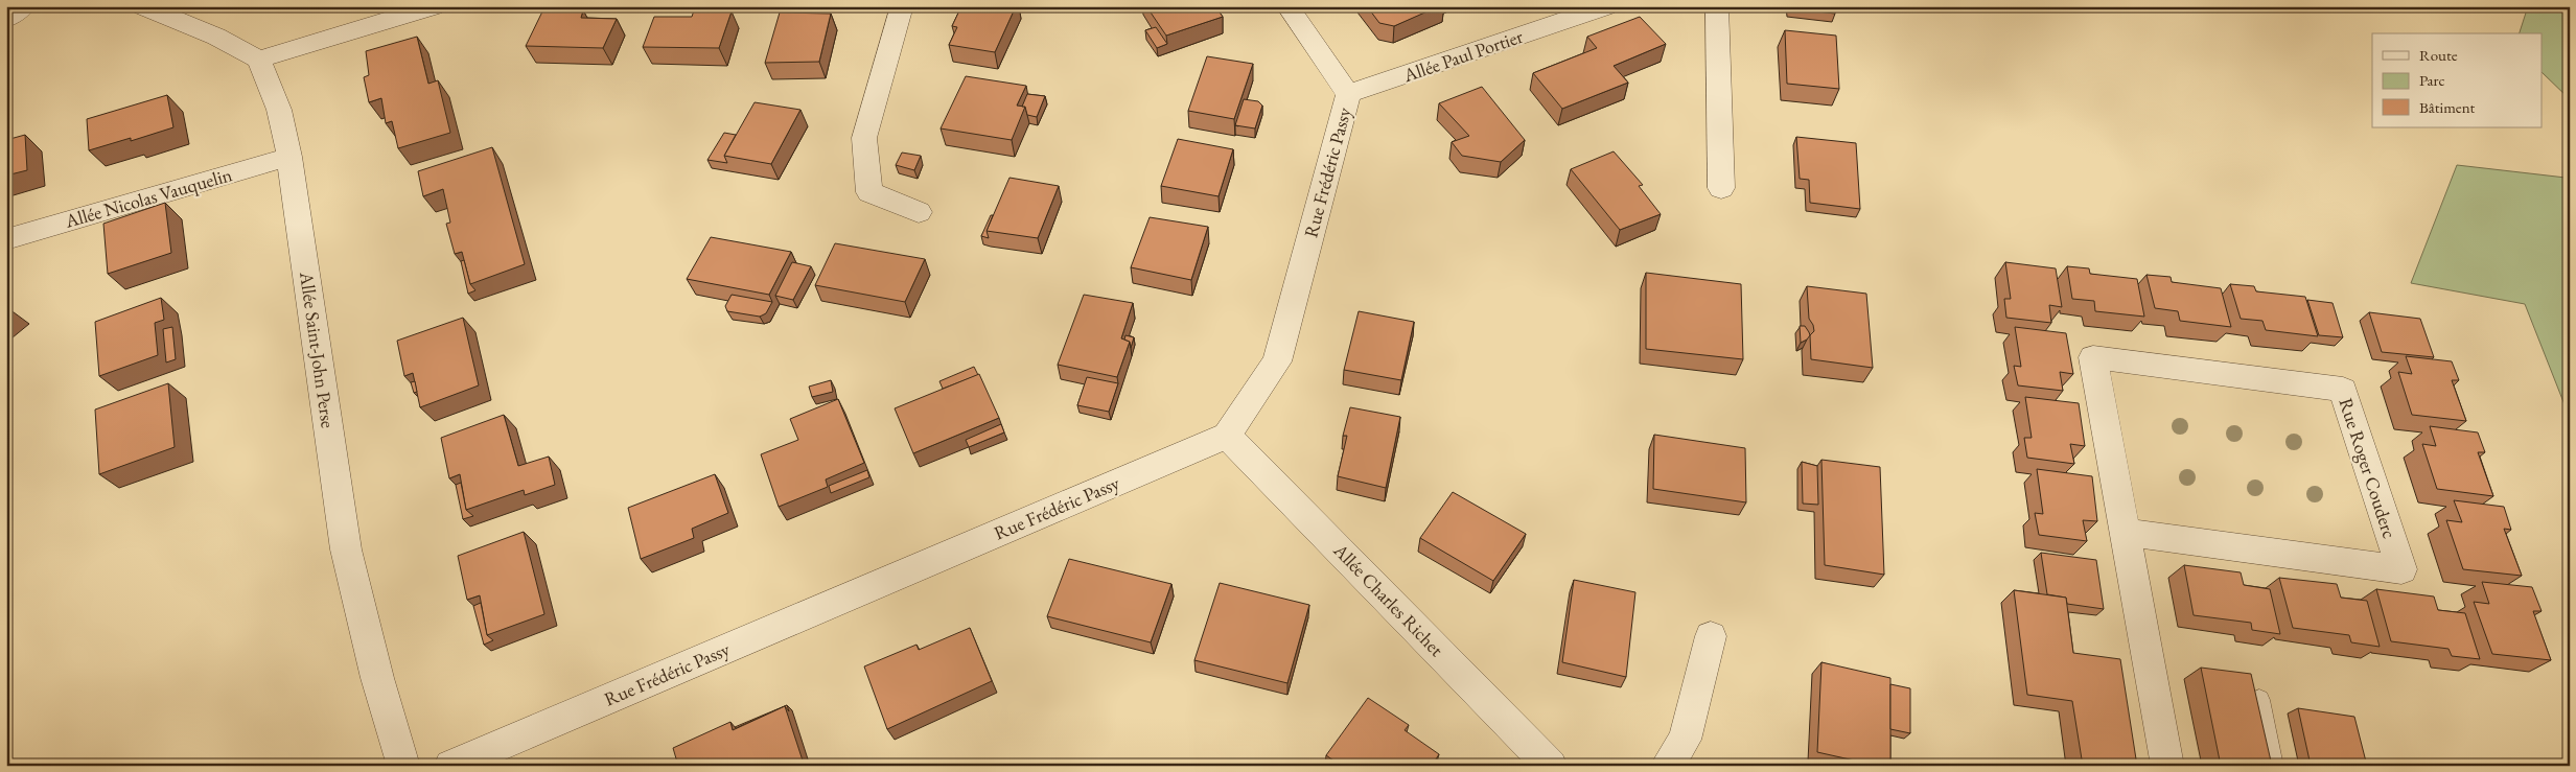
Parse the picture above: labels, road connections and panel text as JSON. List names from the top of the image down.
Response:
{
  "streets": {
    "street": [
      "Allée Paul Portier",
      "Rue Frédéric Passy",
      "Allée Nicolas Vauquelin",
      "Allée Saint-John Perse",
      "Rue Roger Couderc",
      "Allée Charles Richet"
    ]
  },
  "crossings": [
    ["Allée Paul Portier", "Rue Frédéric Passy"],
    ["Rue Frédéric Passy", "Allée Charles Richet"],
    ["Allée Nicolas Vauquelin", "Allée Saint-John Perse"]
  ],
  "legend": ["Route", "Parc", "Bâtiment"]
}
